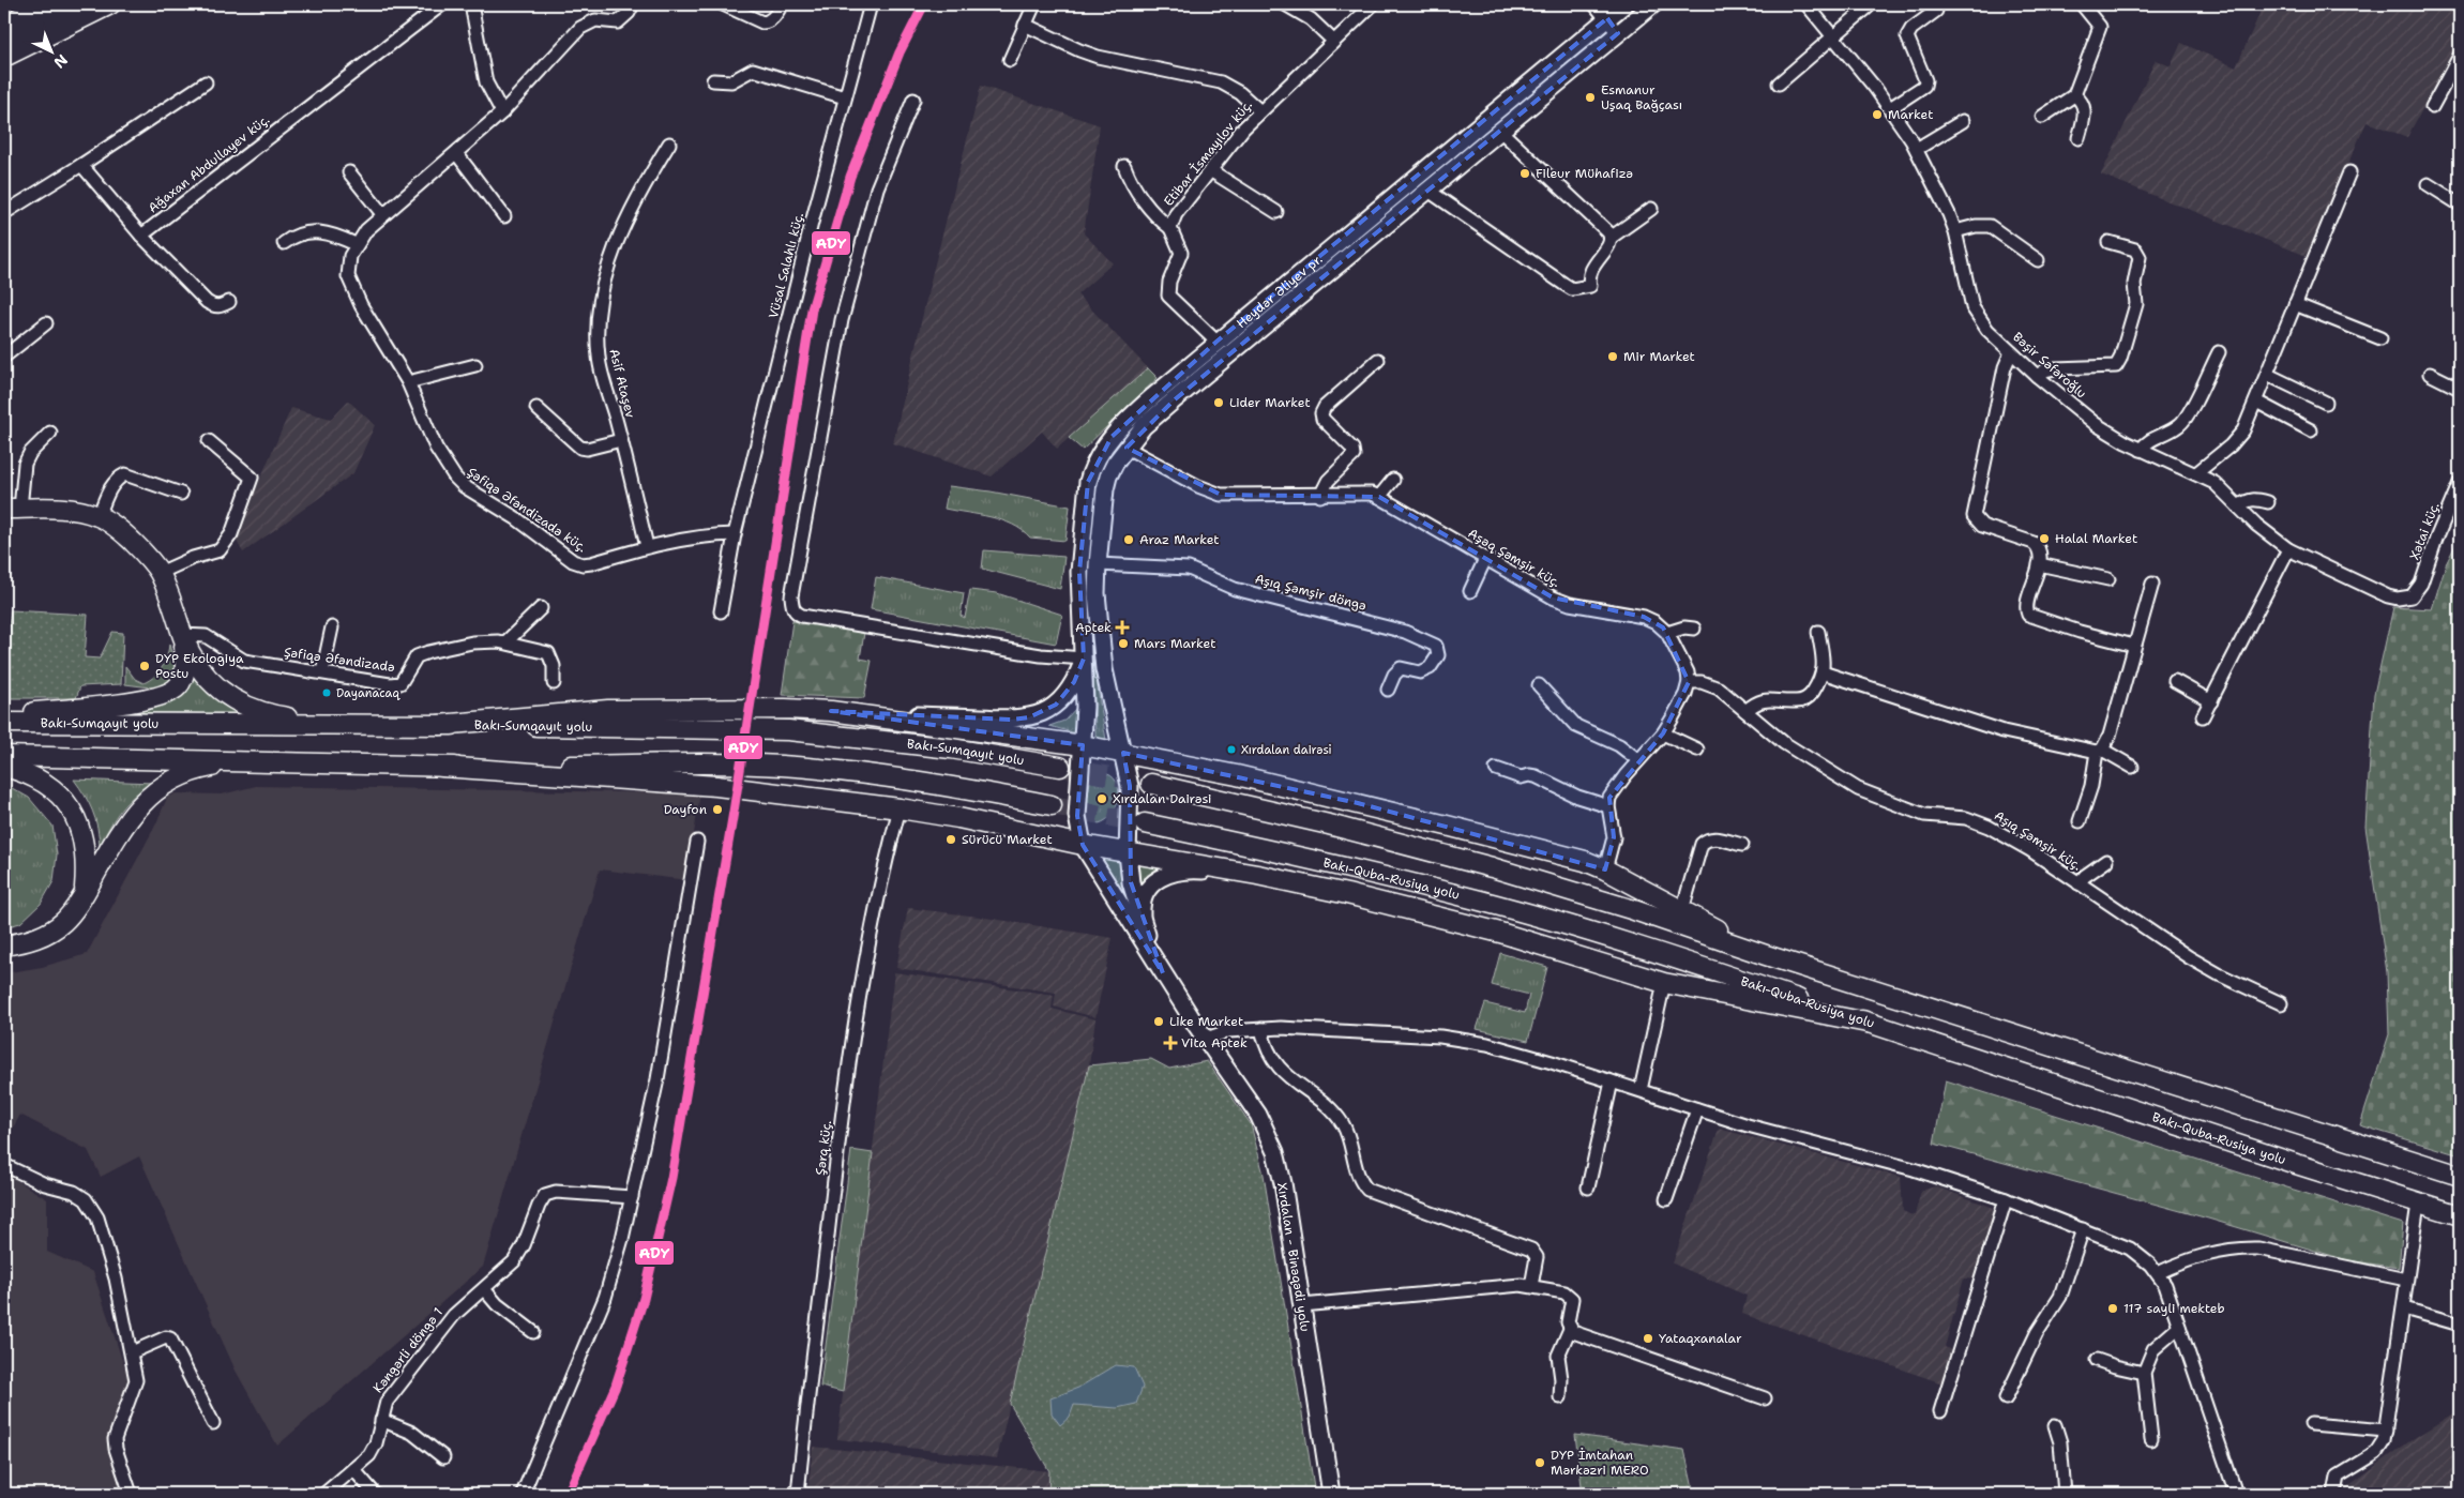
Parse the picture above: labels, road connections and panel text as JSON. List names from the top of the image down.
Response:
{
  "streets": {
    "highway": ["Bakı-Sumqayıt yolu", "Bakı-Quba-Rusiya yolu"],
    "main road": ["Heydər Əliyev pr.", "Xırdalan - Binəqədi yolu"],
    "street": [
      "Etibar İsmayılov küç.",
      "Ağaxan Abdullayev küç.",
      "Vüsal Salahlı küç.",
      "Bəşir Səfəroğlu",
      "Asif Ataşev",
      "Şəfiqə Əfəndizadə küç.",
      "Xətai küç.",
      "Aşəq Şəmşir küç.",
      "Aşıq Şəmşir döngə",
      "Şəfiqə Əfəndizadə",
      "Aşıq Şəmşir küç.",
      "Şərq küç.",
      "Kəngərli döngə 1"
    ]
  },
  "crossings": [
    ["Etibar İsmayılov küç.", "Heydər Əliyev pr."],
    ["Vüsal Salahlı küç.", "Şəfiqə Əfəndizadə küç."],
    ["Heydər Əliyev pr.", "Aşəq Şəmşir küç."],
    ["Heydər Əliyev pr.", "Aşıq Şəmşir döngə"],
    ["Bəşir Səfəroğlu", "Xətai küç."],
    ["Asif Ataşev", "Şəfiqə Əfəndizadə küç."],
    ["Aşəq Şəmşir küç.", "Aşıq Şəmşir küç."]
  ],
  "places": {
    "other": [
      "Esmanur Uşaq Bağçası",
      "Market",
      "Fileur Mühafizə",
      "Mir Market",
      "Lider Market",
      "Halal Market",
      "Araz Market",
      "Mars Market",
      "DYP Ekologiya Postu",
      "Dayanacaq",
      "Xırdalan dairəsi",
      "Xırdalan Dairəsi",
      "Dayfon",
      "Sürücü Market",
      "Like Market",
      "117 sayli mekteb",
      "Yataqxanalar",
      "DYP İmtahan Mərkəzri MERO"
    ],
    "health": ["Aptek", "Vita Aptek"]
  },
  "lines": ["transit line ADY"],
  "north": "bottom right"
}
